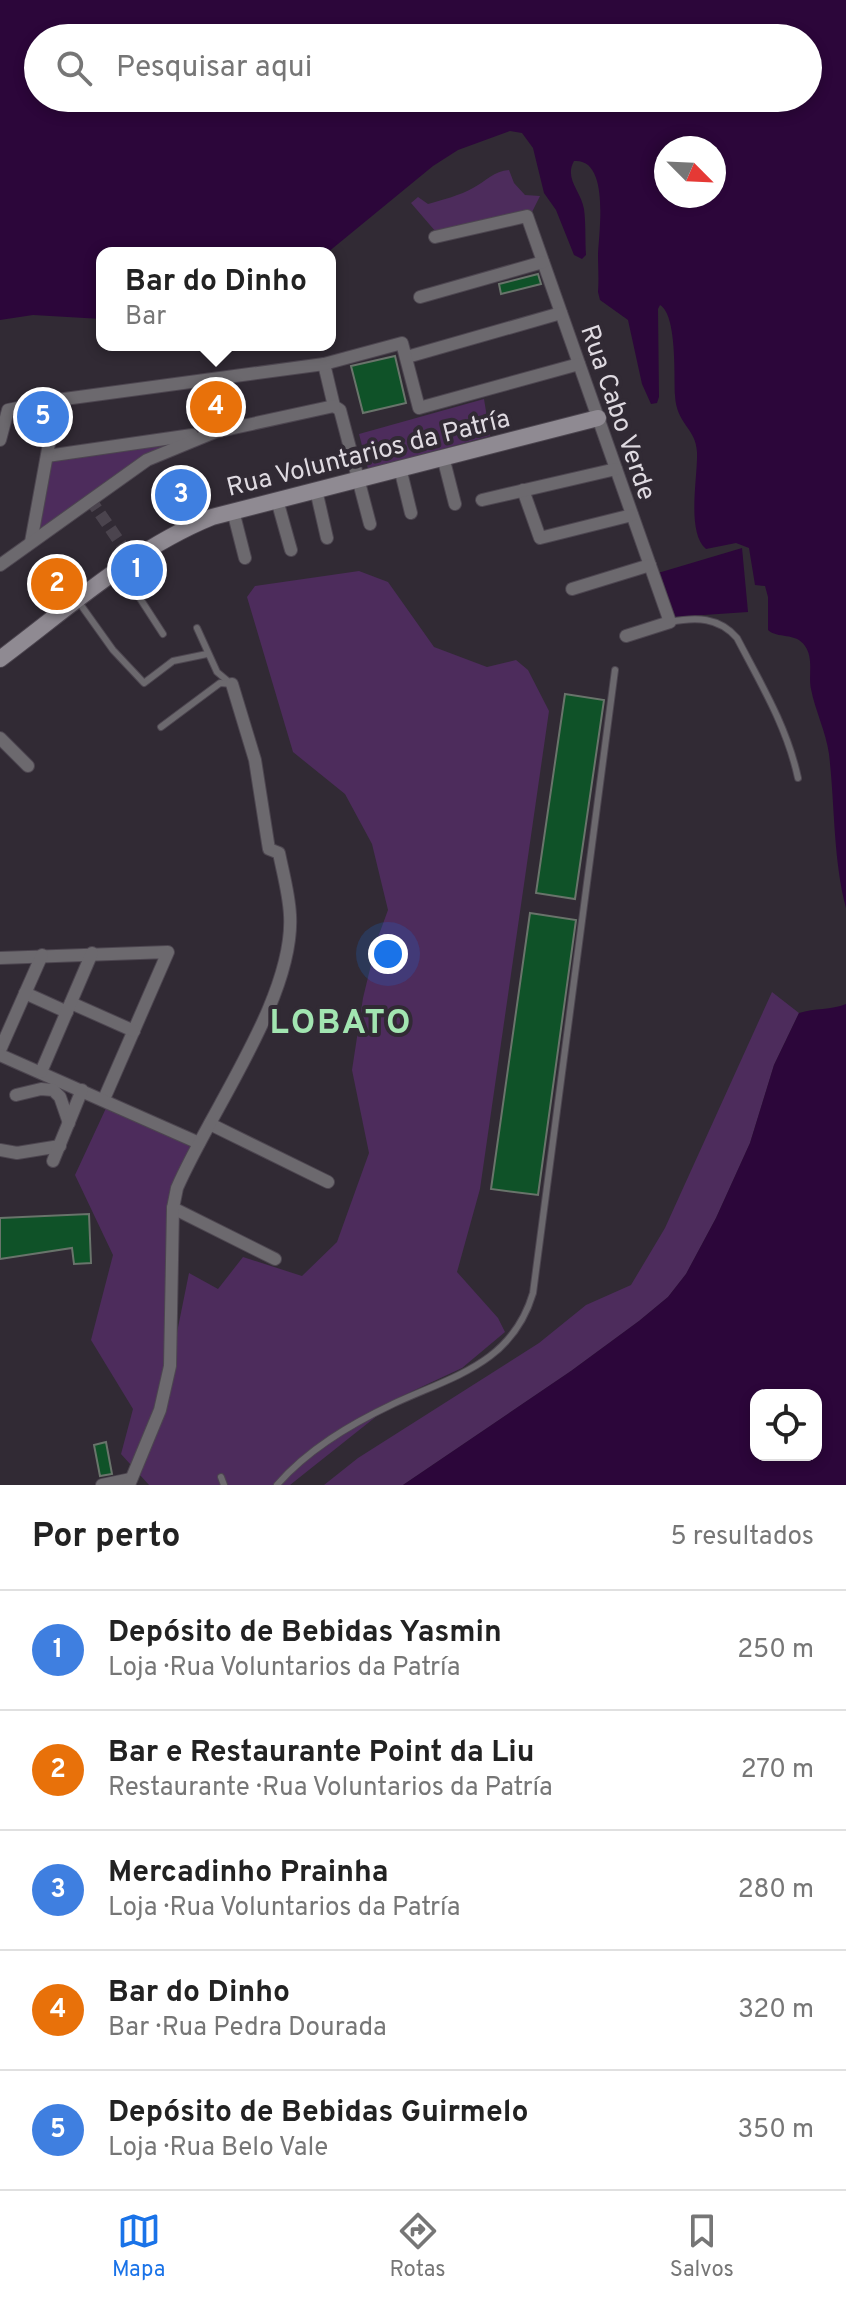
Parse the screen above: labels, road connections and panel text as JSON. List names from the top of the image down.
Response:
{
  "streets": {
    "street": ["Rua Cabo Verde", "Rua Voluntarios da Patría"]
  },
  "crossings": [
    ["Rua Cabo Verde", "Rua Voluntarios da Patría"]
  ],
  "districts": ["LOBATO"],
  "north": "bottom right",
  "page": {
    "search": "Pesquisar aqui",
    "popup": ["Bar do Dinho", "Bar"],
    "pins": [
      "4",
      "5",
      "3",
      "1",
      "2"
    ],
    "heading": ["Por perto", "5 resultados"],
    "list": [
      {
        "mark": "1",
        "name": "Depósito de Bebidas Yasmin",
        "note": "Loja · Rua Voluntarios da Patría",
        "value": "250 m"
      },
      {
        "mark": "2",
        "name": "Bar e Restaurante Point da Liu",
        "note": "Restaurante · Rua Voluntarios da Patría",
        "value": "270 m"
      },
      {
        "mark": "3",
        "name": "Mercadinho Prainha",
        "note": "Loja · Rua Voluntarios da Patría",
        "value": "280 m"
      },
      {
        "mark": "4",
        "name": "Bar do Dinho",
        "note": "Bar · Rua Pedra Dourada",
        "value": "320 m"
      },
      {
        "mark": "5",
        "name": "Depósito de Bebidas Guirmelo",
        "note": "Loja · Rua Belo Vale",
        "value": "350 m"
      }
    ],
    "nav": ["Mapa", "Rotas", "Salvos"]
  }
}
